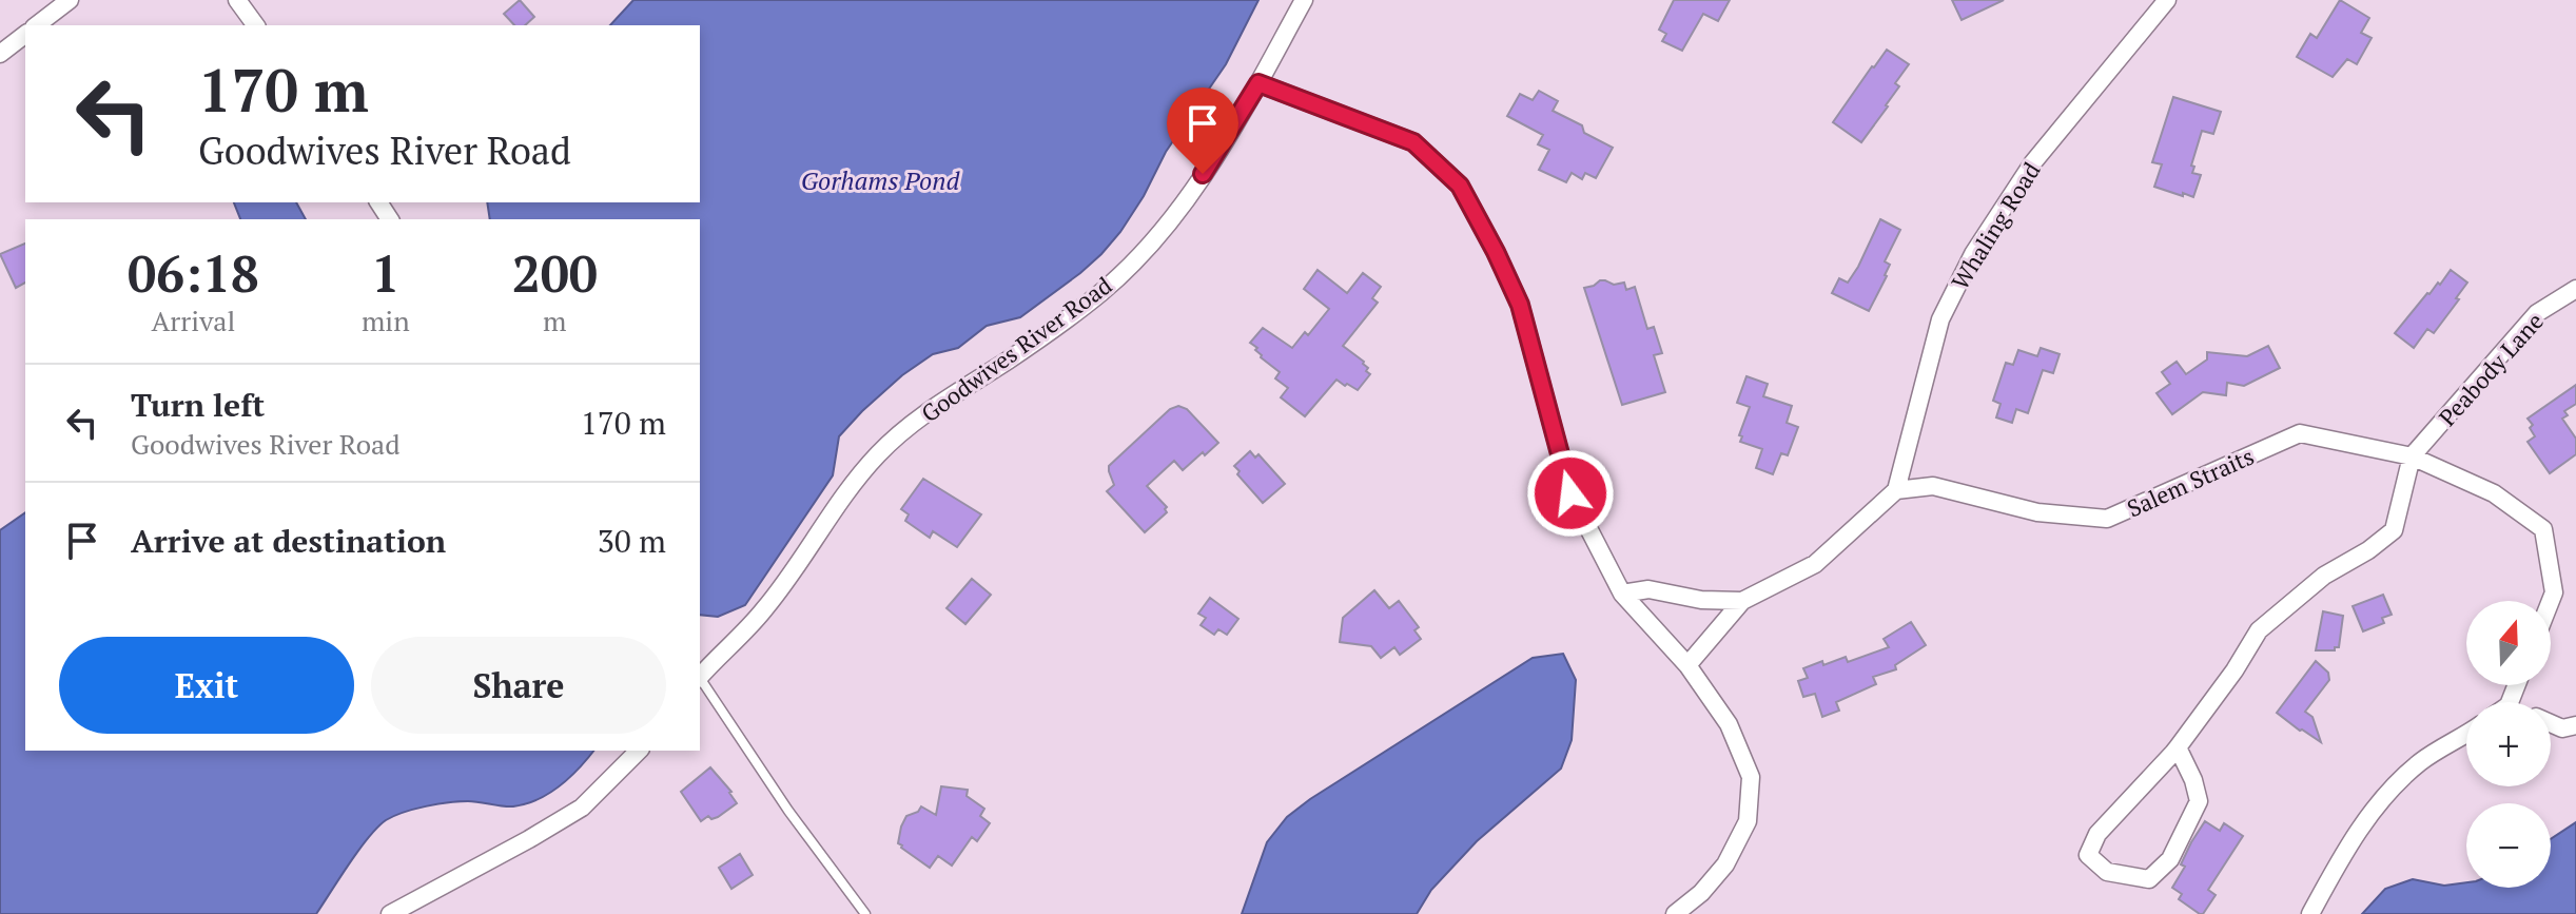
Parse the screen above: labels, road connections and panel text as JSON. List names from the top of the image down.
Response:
{
  "streets": {
    "street": [
      "Whaling Road",
      "Goodwives River Road",
      "Peabody Lane",
      "Salem Straits"
    ]
  },
  "crossings": [
    ["Whaling Road", "Salem Straits"],
    ["Peabody Lane", "Salem Straits"]
  ],
  "water": ["Gorhams Pond"],
  "north": "top",
  "page": {
    "turn": ["170 m", "Goodwives River Road"],
    "eta": [
      "06:18",
      "Arrival",
      "1",
      "min",
      "200",
      "m"
    ],
    "list": [
      {
        "name": "Turn left",
        "note": "Goodwives River Road",
        "value": "170 m"
      },
      {
        "name": "Arrive at destination",
        "value": "30 m"
      }
    ],
    "map_buttons": ["+", "−"],
    "buttons": ["Exit", "Share"]
  }
}
